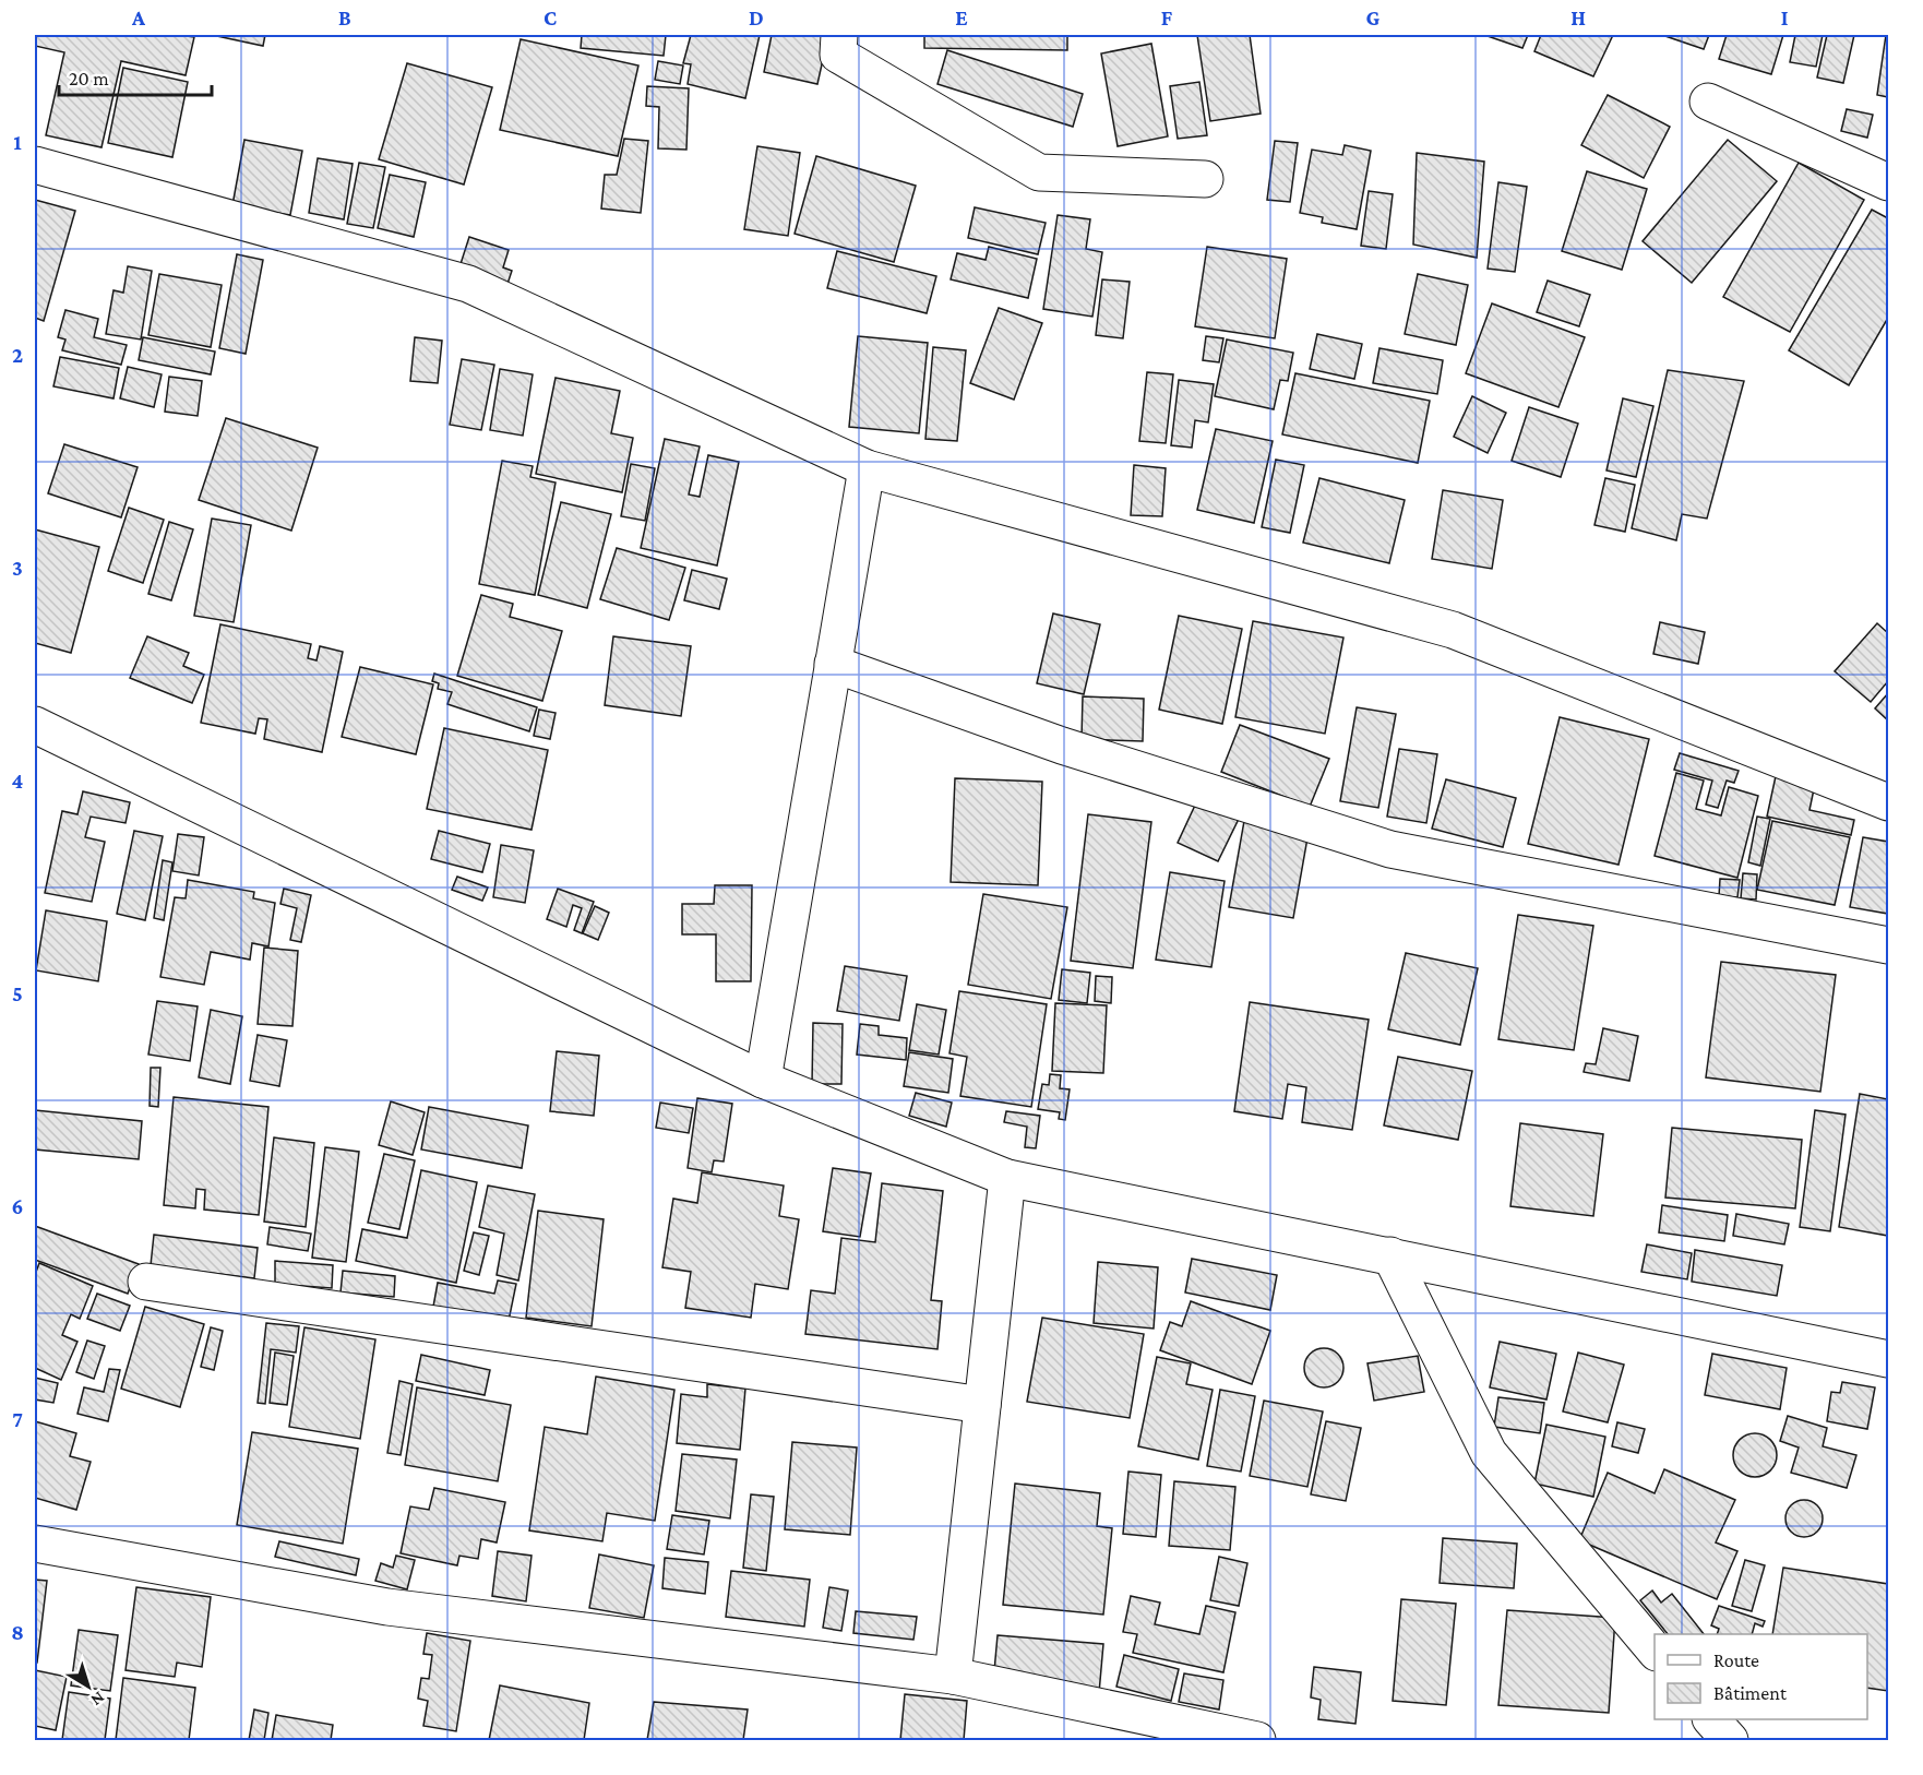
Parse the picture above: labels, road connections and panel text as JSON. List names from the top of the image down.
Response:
{
  "legend": ["Route", "Bâtiment"],
  "scale_bar": "20 m",
  "north": "bottom right",
  "grid": {
    "columns": [
      "A",
      "B",
      "C",
      "D",
      "E",
      "F",
      "G",
      "H",
      "I"
    ],
    "rows": [
      "1",
      "2",
      "3",
      "4",
      "5",
      "6",
      "7",
      "8"
    ]
  }
}
